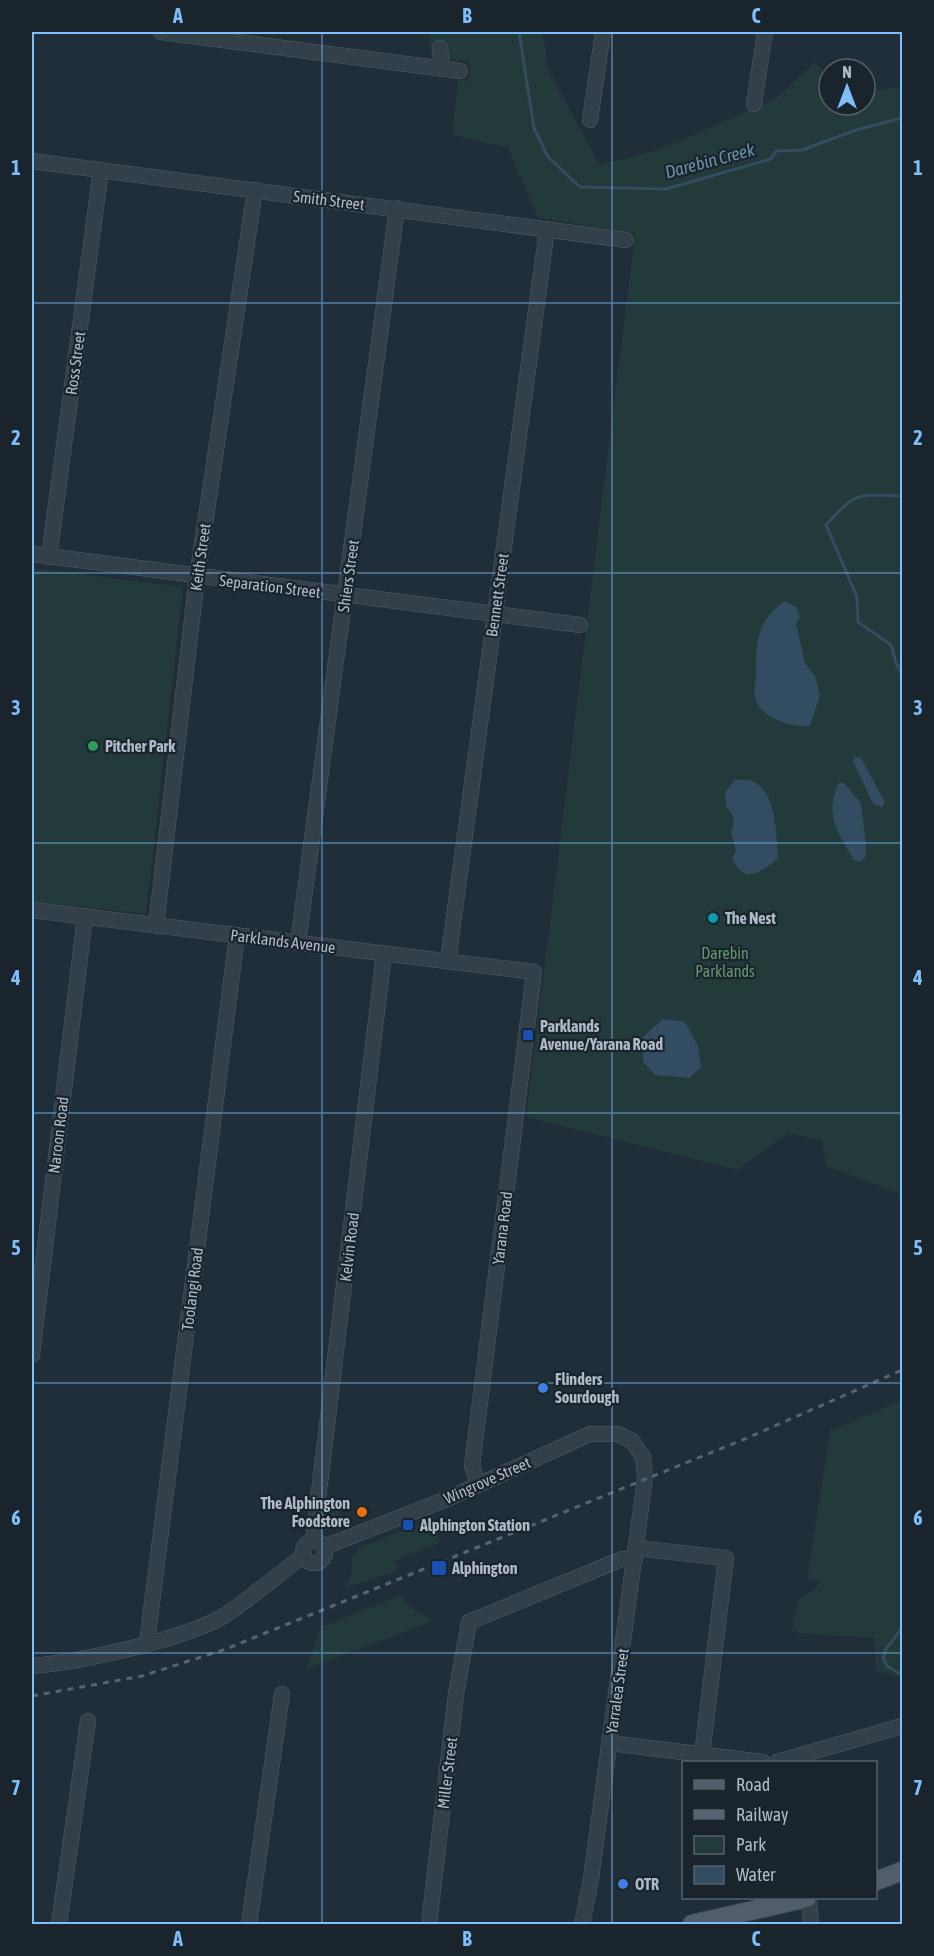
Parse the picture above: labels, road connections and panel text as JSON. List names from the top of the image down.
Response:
{
  "streets": {
    "street": [
      "Smith Street",
      "Ross Street",
      "Keith Street",
      "Shiers Street",
      "Separation Street",
      "Bennett Street",
      "Parklands Avenue",
      "Naroon Road",
      "Yarana Road",
      "Kelvin Road",
      "Toolangi Road",
      "Wingrove Street",
      "Yarralea Street",
      "Miller Street"
    ]
  },
  "crossings": [
    ["Smith Street", "Ross Street"],
    ["Smith Street", "Keith Street"],
    ["Smith Street", "Shiers Street"],
    ["Smith Street", "Bennett Street"],
    ["Ross Street", "Separation Street"],
    ["Keith Street", "Separation Street"],
    ["Keith Street", "Parklands Avenue"],
    ["Shiers Street", "Separation Street"],
    ["Shiers Street", "Parklands Avenue"],
    ["Separation Street", "Bennett Street"],
    ["Bennett Street", "Parklands Avenue"],
    ["Parklands Avenue", "Naroon Road"],
    ["Parklands Avenue", "Yarana Road"],
    ["Parklands Avenue", "Kelvin Road"],
    ["Parklands Avenue", "Toolangi Road"],
    ["Yarana Road", "Wingrove Street"],
    ["Kelvin Road", "Wingrove Street"],
    ["Toolangi Road", "Wingrove Street"],
    ["Wingrove Street", "Yarralea Street"],
    ["Yarralea Street", "Miller Street"]
  ],
  "water": ["Darebin Creek"],
  "parks": ["Darebin Parklands"],
  "places": {
    "other": [
      "Pitcher Park",
      "The Nest",
      "Flinders Sourdough",
      "The Alphington Foodstore",
      "OTR"
    ],
    "transit": ["Parklands Avenue/Yarana Road", "Alphington Station", "Alphington"]
  },
  "legend": [
    "Road",
    "Railway",
    "Park",
    "Water"
  ],
  "north": "top",
  "grid": {
    "columns": ["A", "B", "C"],
    "rows": [
      "1",
      "2",
      "3",
      "4",
      "5",
      "6",
      "7"
    ]
  }
}
